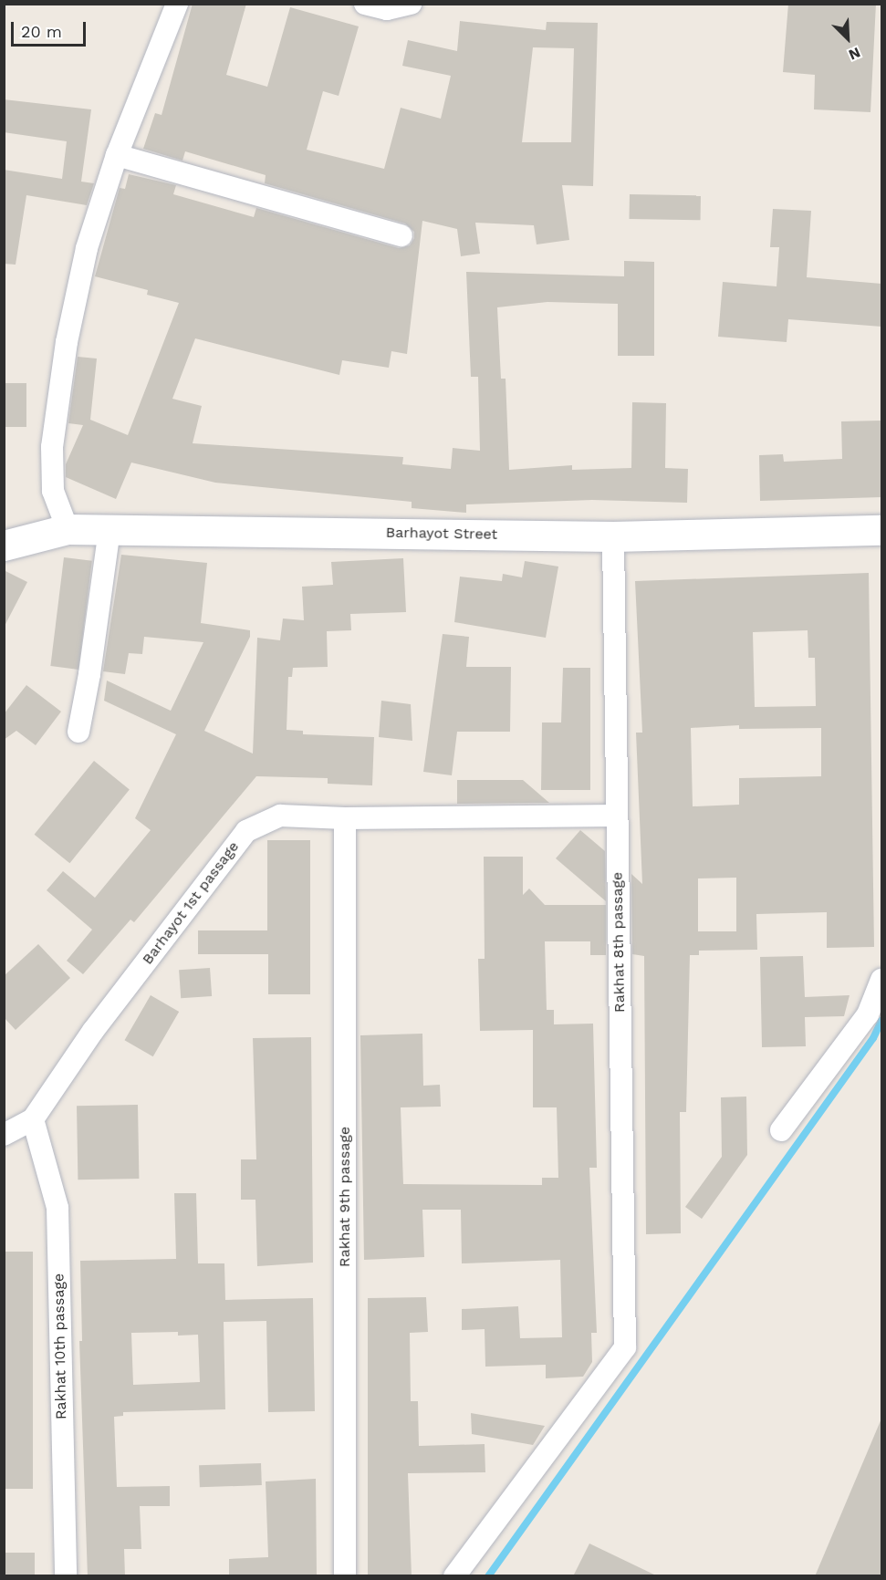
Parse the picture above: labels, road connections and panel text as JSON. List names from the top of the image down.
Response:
{
  "streets": {
    "street": [
      "Barhayot Street",
      "Barhayot 1st passage",
      "Rakhat 8th passage",
      "Rakhat 9th passage",
      "Rakhat 10th passage"
    ]
  },
  "crossings": [
    ["Barhayot Street", "Rakhat 8th passage"],
    ["Barhayot 1st passage", "Rakhat 8th passage"],
    ["Barhayot 1st passage", "Rakhat 9th passage"],
    ["Barhayot 1st passage", "Rakhat 10th passage"]
  ],
  "scale_bar": "20 m",
  "north": "bottom right"
}
